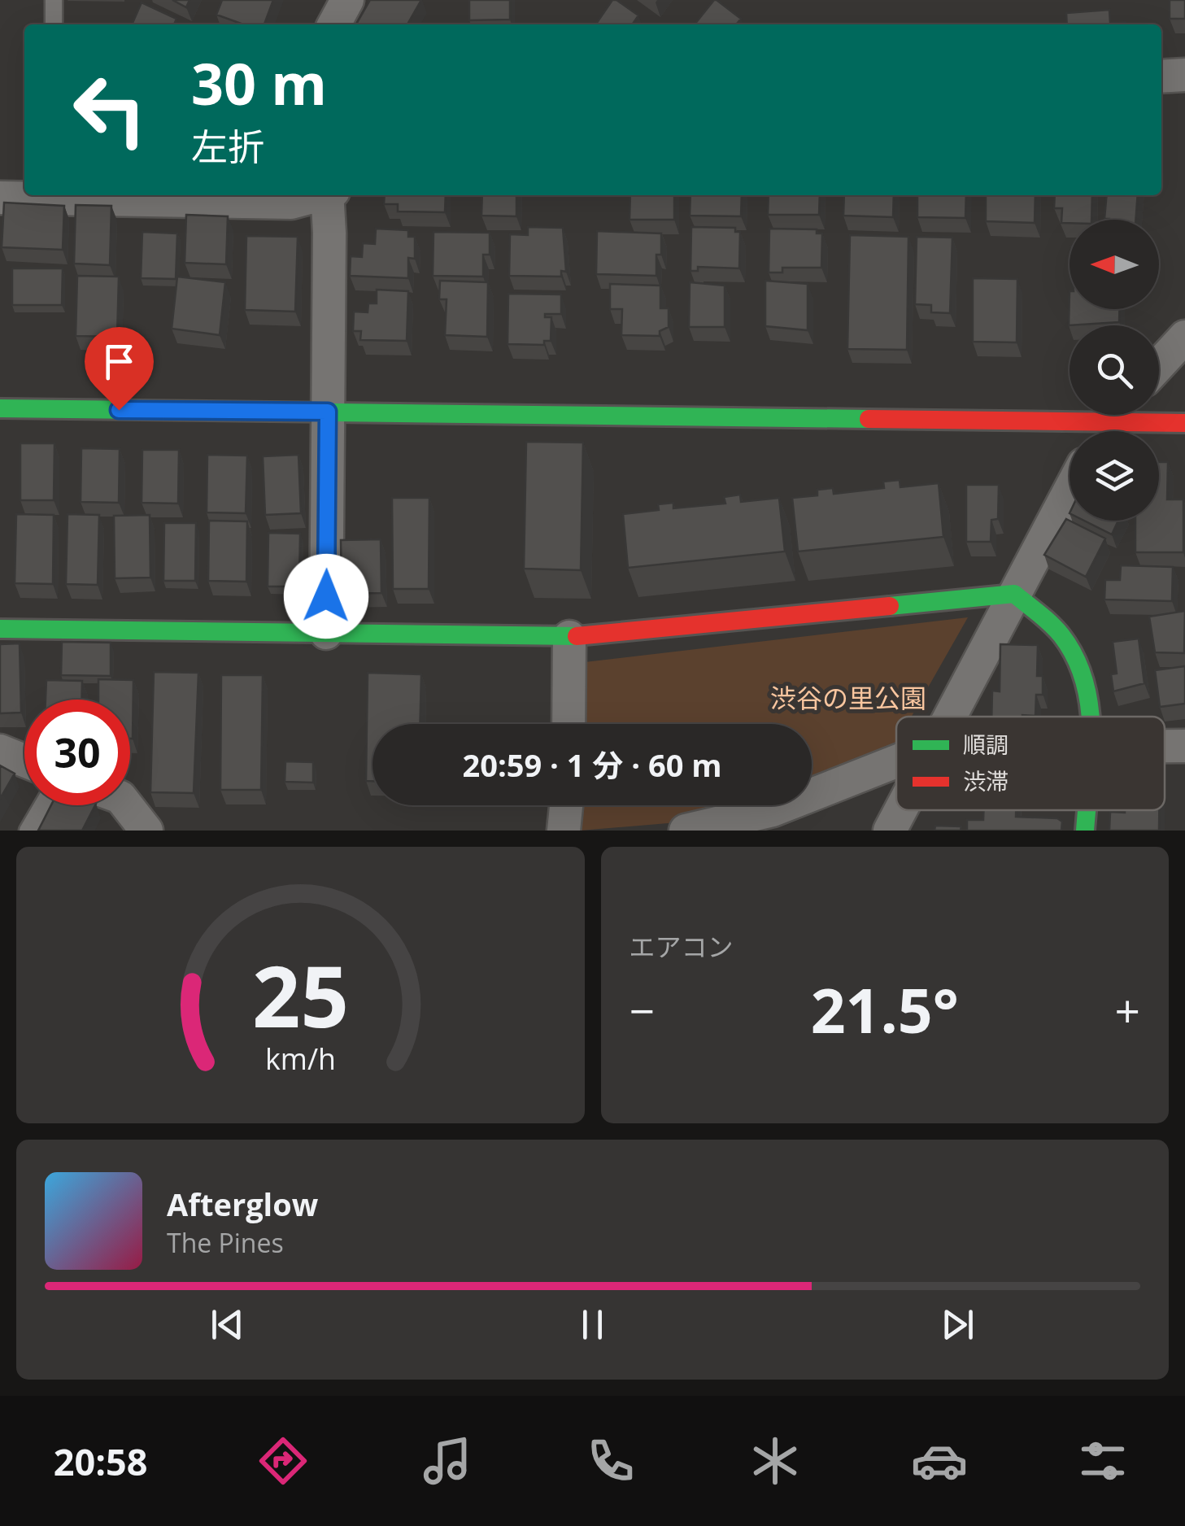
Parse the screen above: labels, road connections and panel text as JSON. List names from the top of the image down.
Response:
{
  "parks": ["渋谷の里公園"],
  "legend": ["順調", "渋滞"],
  "north": "left",
  "page": {
    "turn": ["30 m", "左折"],
    "limit": "30",
    "trip": "20:59 · 1 分 · 60 m",
    "tile": "エアコン",
    "heat": ["−", "21.5°", "+"],
    "song": ["Afterglow", "The Pines"],
    "tabs": "20:58",
    "gauge": ["25", "km/h"]
  }
}
